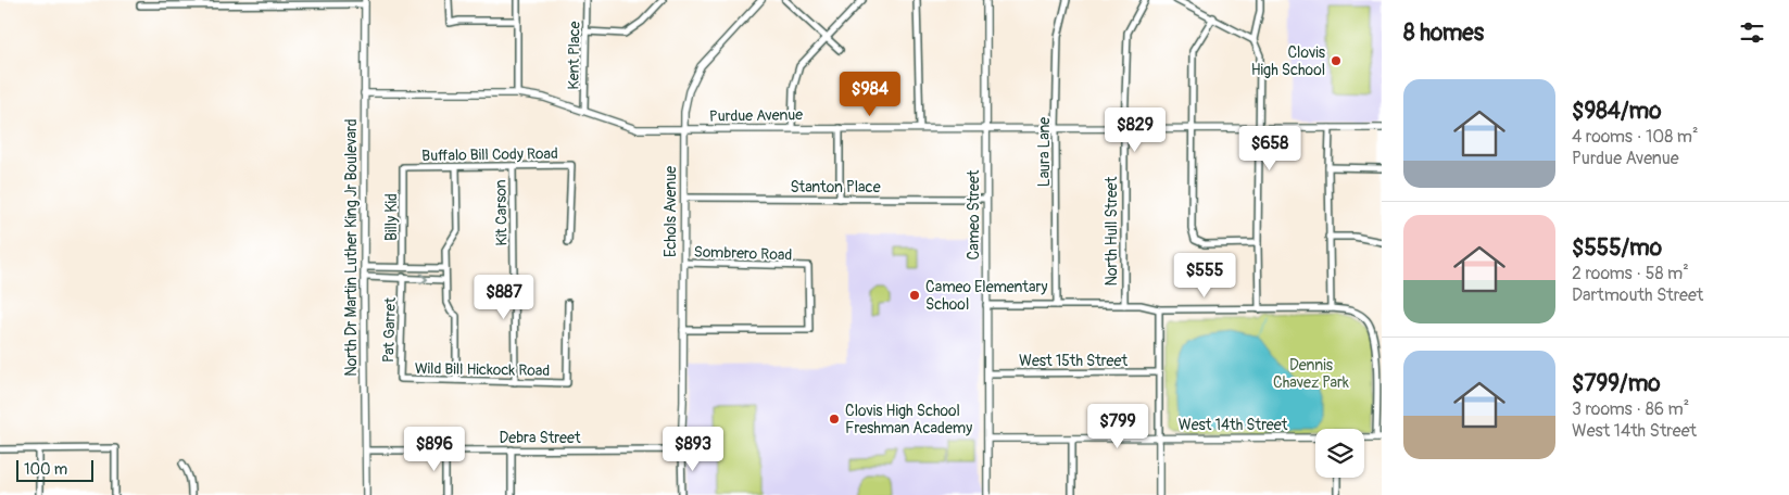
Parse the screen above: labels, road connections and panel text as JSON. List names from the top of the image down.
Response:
{
  "streets": {
    "street": [
      "Kent Place",
      "Purdue Avenue",
      "Laura Lane",
      "Buffalo Bill Cody Road",
      "Stanton Place",
      "Echols Avenue",
      "Kit Carson",
      "Cameo Street",
      "Billy Kid",
      "North Hull Street",
      "North Dr Martin Luther King Jr Boulevard",
      "Sombrero Road",
      "Pat Garret",
      "West 15th Street",
      "Wild Bill Hickock Road",
      "West 14th Street",
      "Debra Street"
    ]
  },
  "crossings": [
    ["Kent Place", "Purdue Avenue"],
    ["Purdue Avenue", "Laura Lane"],
    ["Purdue Avenue", "Echols Avenue"],
    ["Purdue Avenue", "Cameo Street"],
    ["Purdue Avenue", "North Hull Street"],
    ["Purdue Avenue", "North Dr Martin Luther King Jr Boulevard"],
    ["Buffalo Bill Cody Road", "Kit Carson"],
    ["Buffalo Bill Cody Road", "Billy Kid"],
    ["Stanton Place", "Echols Avenue"],
    ["Stanton Place", "Cameo Street"],
    ["Echols Avenue", "Sombrero Road"],
    ["Echols Avenue", "Debra Street"],
    ["Kit Carson", "Wild Bill Hickock Road"],
    ["Cameo Street", "West 15th Street"],
    ["Cameo Street", "West 14th Street"],
    ["North Dr Martin Luther King Jr Boulevard", "Debra Street"],
    ["Pat Garret", "Wild Bill Hickock Road"]
  ],
  "parks": ["Dennis Chavez Park"],
  "places": ["Clovis High School", "Cameo Elementary School", "Clovis High School Freshman Academy"],
  "scale_bar": "100 m",
  "page": {
    "heading": "8 homes",
    "list": [
      {
        "name": "$984/mo",
        "note": "4 rooms · 108 m² · Purdue Avenue"
      },
      {
        "name": "$555/mo",
        "note": "2 rooms · 58 m² · Dartmouth Street"
      },
      {
        "name": "$799/mo",
        "note": "3 rooms · 86 m² · West 14th Street"
      }
    ],
    "price": [
      "$984",
      "$829",
      "$658",
      "$555",
      "$887",
      "$799",
      "$896",
      "$893"
    ],
    "scale": "100 m"
  }
}
